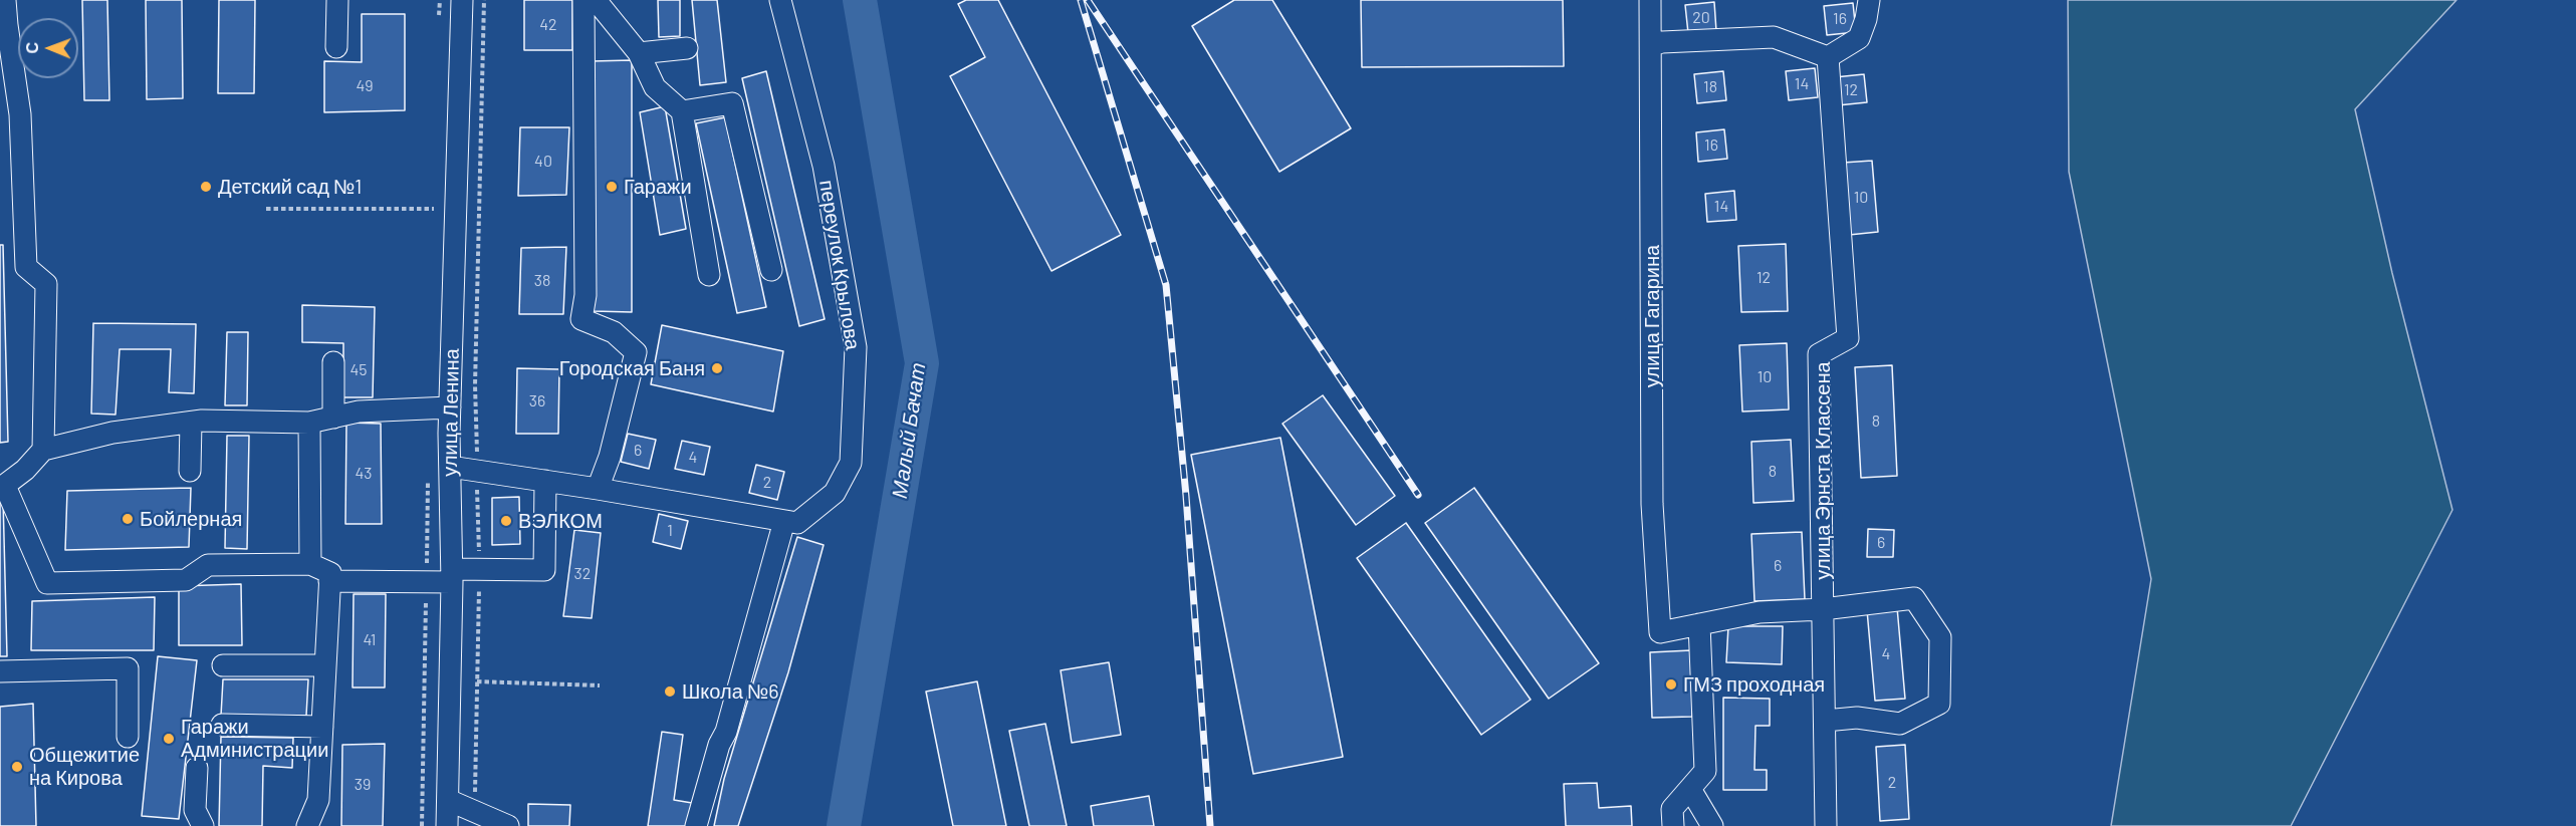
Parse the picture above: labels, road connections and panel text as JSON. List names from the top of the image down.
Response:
{
  "streets": {
    "street": [
      "переулок Крылова",
      "улица Гагарина",
      "улица Ленина",
      "улица Эрнста Классена"
    ]
  },
  "crossings": [
    ["переулок Крылова", "улица Ленина"]
  ],
  "water": ["Малый Бачат"],
  "places": [
    "Детский сад №1",
    "Гаражи",
    "Городская Баня",
    "Бойлерная",
    "ВЭЛКОМ",
    "ГМЗ проходная",
    "Школа №6",
    "Гаражи Администрации",
    "Общежитие на Кирова"
  ],
  "house_numbers": [
    "20",
    "16",
    "42",
    "14",
    "49",
    "18",
    "12",
    "16",
    "40",
    "10",
    "14",
    "12",
    "38",
    "45",
    "10",
    "36",
    "8",
    "6",
    "4",
    "8",
    "43",
    "2",
    "1",
    "6",
    "6",
    "32",
    "41",
    "4",
    "2",
    "39"
  ],
  "north": "left"
}
